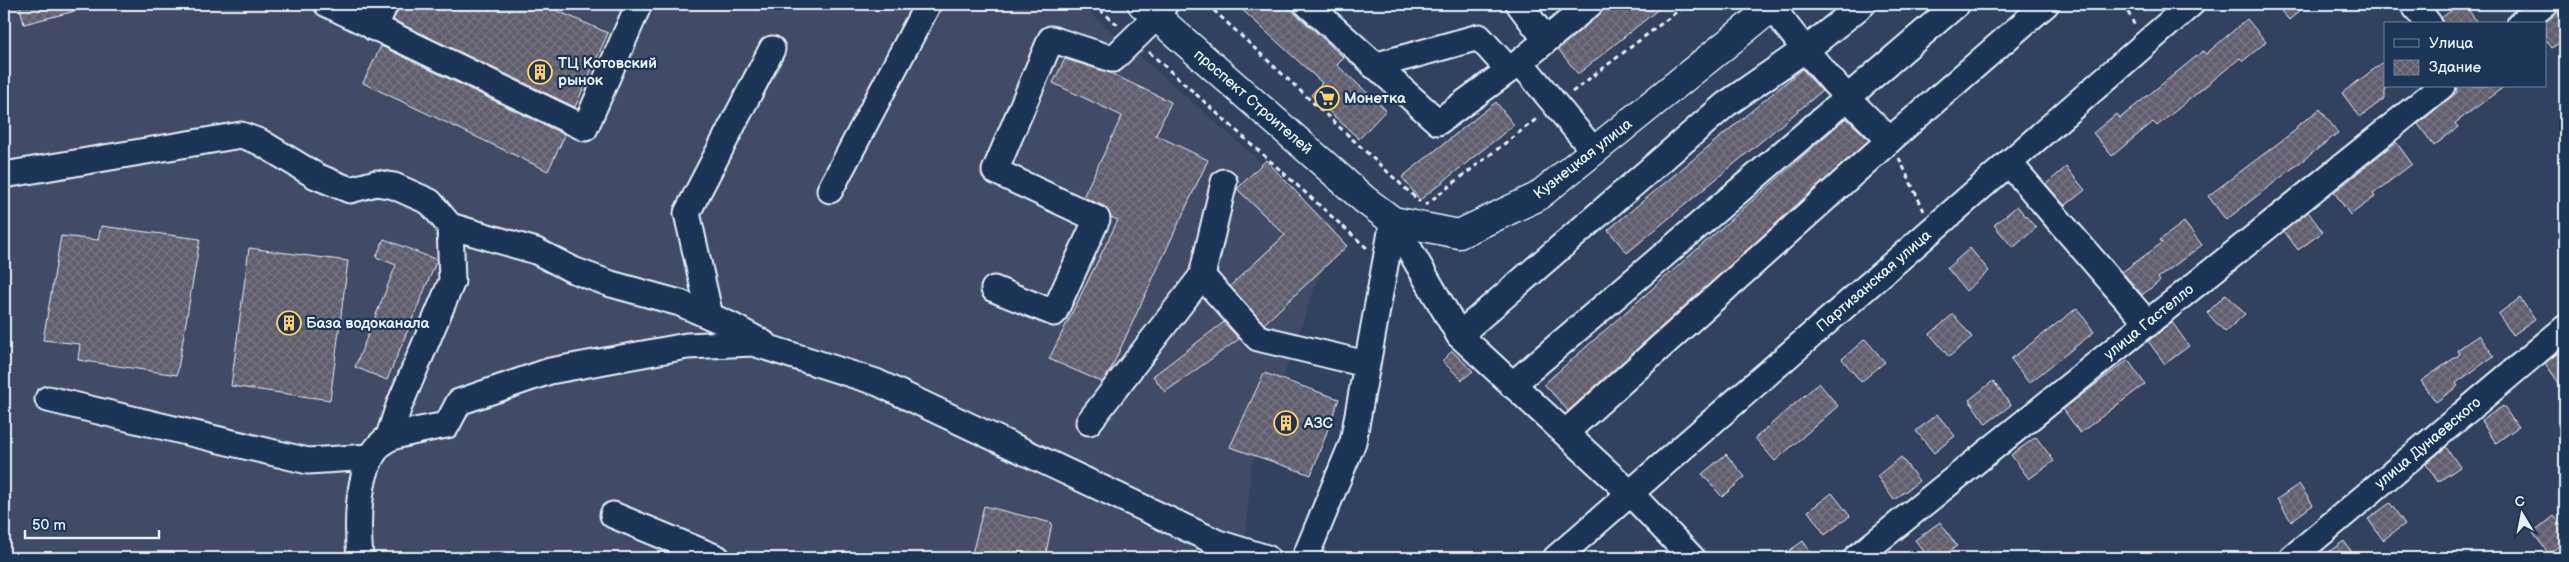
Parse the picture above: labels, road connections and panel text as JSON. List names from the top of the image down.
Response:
{
  "streets": {
    "main road": ["проспект Строителей", "Кузнецкая улица"],
    "street": ["Партизанская улица", "улица Гастелло", "улица Дунаевского"]
  },
  "crossings": [
    ["проспект Строителей", "Кузнецкая улица"]
  ],
  "places": {
    "building": ["ТЦ Котовский рынок", "База водоканала", "АЗС"],
    "supermarket": ["Монетка"]
  },
  "legend": ["Улица", "Здание"],
  "scale_bar": "50 m",
  "north": "top"
}
